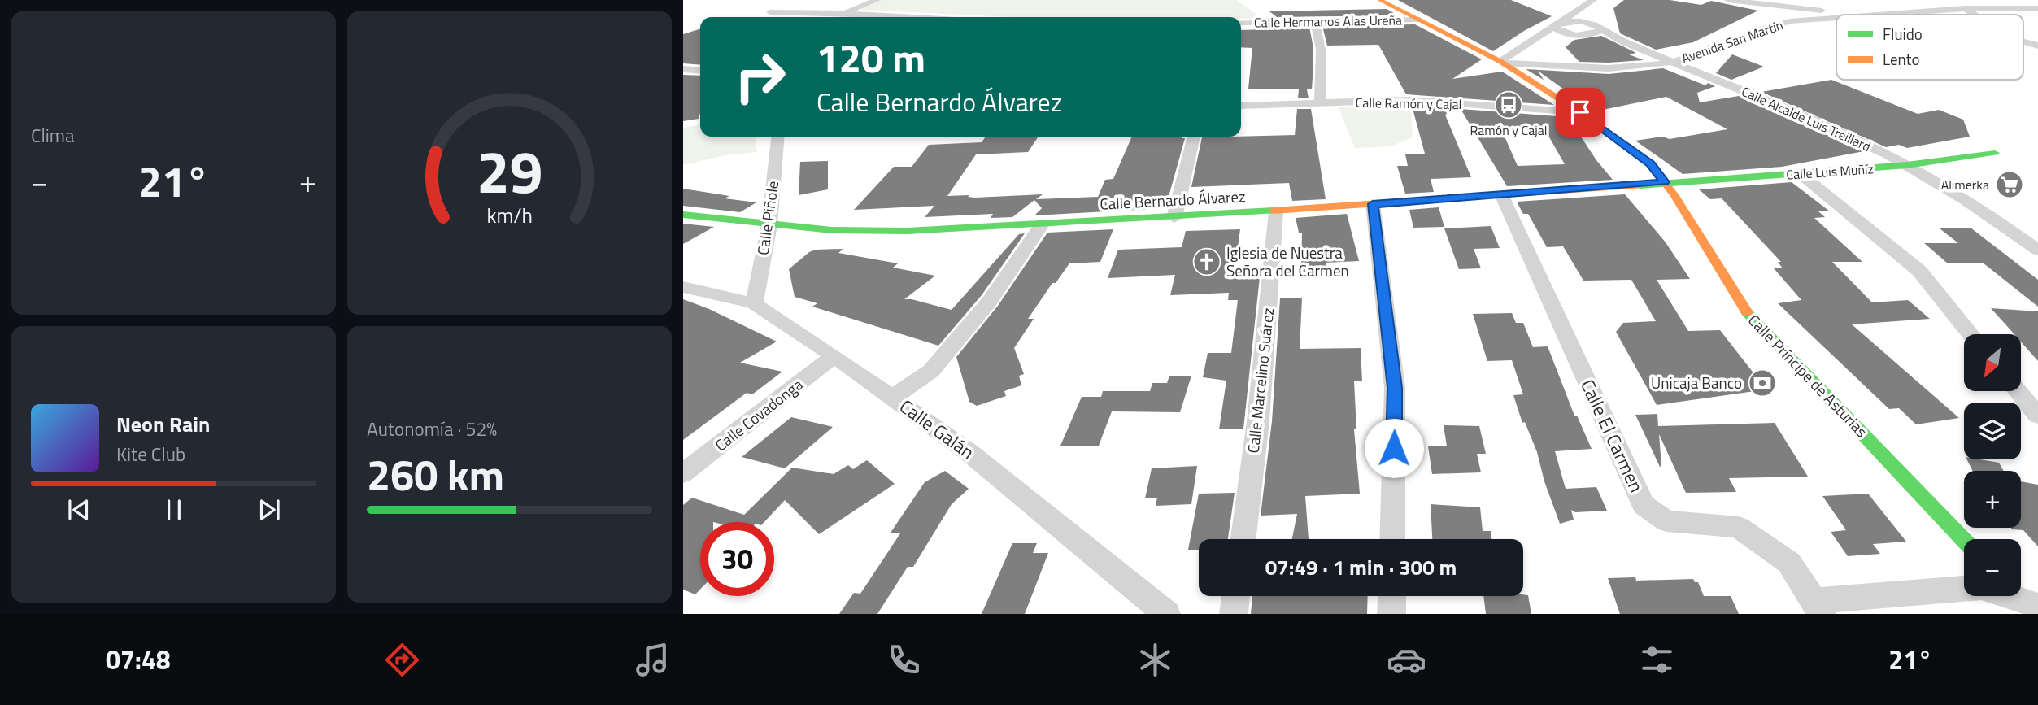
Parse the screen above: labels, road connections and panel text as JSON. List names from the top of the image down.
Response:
{
  "streets": {
    "street": [
      "Calle Hermanos Alas Ureña",
      "Avenida San Martín",
      "Calle Ramón y Cajal",
      "Calle Alcalde Luis Treillard",
      "Calle Luis Muñíz",
      "Calle Bernardo Álvarez",
      "Calle Piñole",
      "Calle Príncipe de Asturias",
      "Calle Marcelino Suárez",
      "Calle Covadonga",
      "Calle Galán",
      "Calle El Carmen"
    ]
  },
  "crossings": [
    ["Calle Hermanos Alas Ureña", "Calle Príncipe de Asturias"],
    ["Avenida San Martín", "Calle Alcalde Luis Treillard"],
    ["Avenida San Martín", "Calle Príncipe de Asturias"],
    ["Calle Ramón y Cajal", "Calle Príncipe de Asturias"],
    ["Calle Alcalde Luis Treillard", "Calle Luis Muñíz"],
    ["Calle Luis Muñíz", "Calle Bernardo Álvarez"],
    ["Calle Luis Muñíz", "Calle Príncipe de Asturias"],
    ["Calle Bernardo Álvarez", "Calle Piñole"],
    ["Calle Bernardo Álvarez", "Calle Príncipe de Asturias"],
    ["Calle Bernardo Álvarez", "Calle Marcelino Suárez"],
    ["Calle Bernardo Álvarez", "Calle El Carmen"],
    ["Calle Piñole", "Calle Galán"],
    ["Calle Covadonga", "Calle Galán"]
  ],
  "places": {
    "bus stop": ["Ramón y Cajal"],
    "supermarket": ["Alimerka"],
    "church": ["Iglesia de Nuestra Señora del Carmen"],
    "bank": ["Unicaja Banco"]
  },
  "legend": ["Fluido", "Lento"],
  "north": "bottom left",
  "page": {
    "tile": [
      "Clima",
      ["Autonomía · 52%", "260 km"]
    ],
    "turn": ["120 m", "Calle Bernardo Álvarez"],
    "heat": ["−", "21°", "+"],
    "map_buttons": ["+", "−"],
    "song": ["Neon Rain", "Kite Club"],
    "limit": "30",
    "trip": "07:49 · 1 min · 300 m",
    "tabs": ["07:48", "21°"],
    "gauge": ["29", "km/h"]
  }
}
